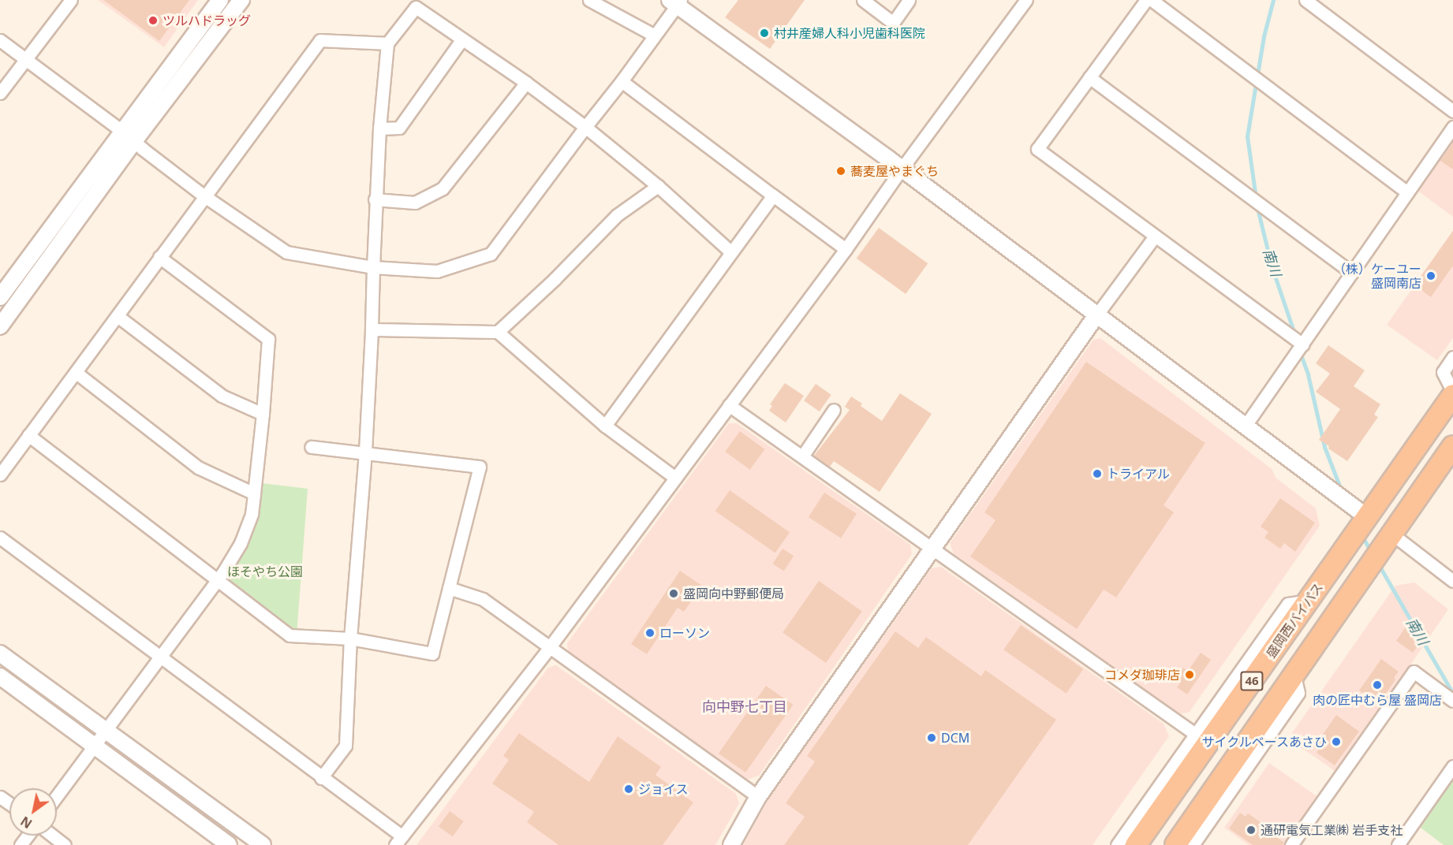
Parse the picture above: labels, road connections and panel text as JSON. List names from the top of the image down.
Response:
{
  "streets": {
    "highway": ["盛岡西バイパス", "46"]
  },
  "districts": ["向中野七丁目"],
  "water": ["南川"],
  "parks": ["ほそやち公園"],
  "places": [
    "ツルハドラッグ",
    "村井産婦人科小児歯科医院",
    "蕎麦屋やまぐち",
    "（株）ケーユー 盛岡南店",
    "トライアル",
    "盛岡向中野郵便局",
    "ローソン",
    "コメダ珈琲店",
    "肉の匠中むら屋 盛岡店",
    "DCM",
    "サイクルベースあさひ",
    "ジョイス",
    "通研電気工業㈱ 岩手支社"
  ],
  "north": "bottom left"
}
